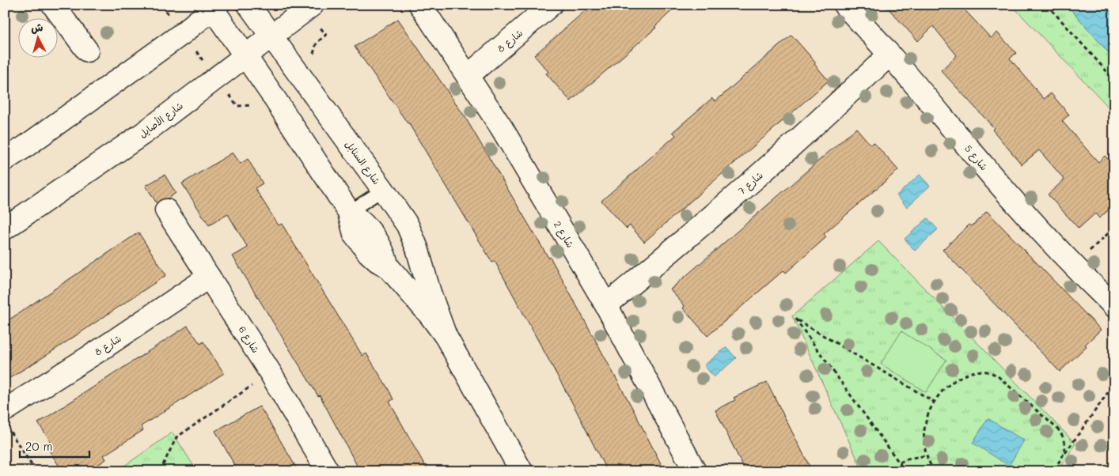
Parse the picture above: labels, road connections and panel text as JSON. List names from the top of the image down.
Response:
{
  "streets": {
    "street": [
      "شارع 8",
      "شارع الأصايل",
      "شارع 5",
      "شارع السنابل",
      "شارع 7",
      "شارع 2",
      "شارع 6"
    ]
  },
  "crossings": [
    ["شارع 8", "شارع 2"],
    ["شارع 8", "شارع 6"],
    ["شارع الأصايل", "شارع السنابل"],
    ["شارع 5", "شارع 7"],
    ["شارع 7", "شارع 2"]
  ],
  "scale_bar": "20 m",
  "north": "top"
}
